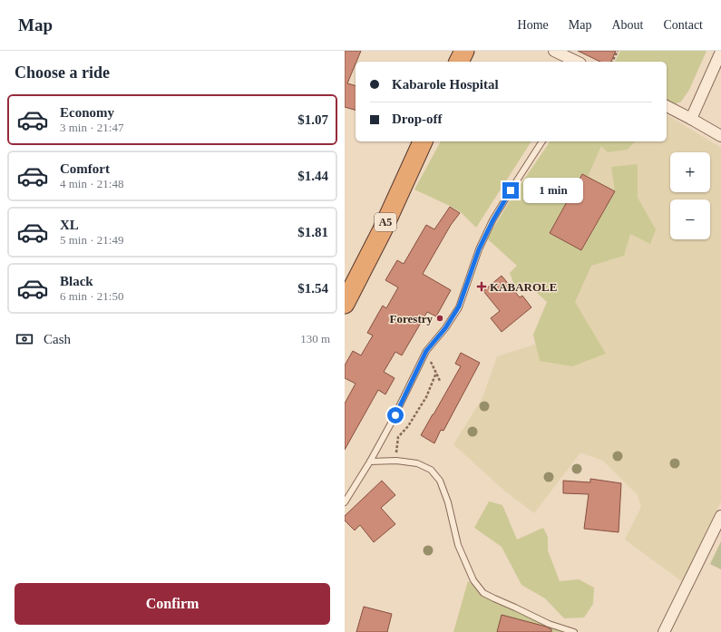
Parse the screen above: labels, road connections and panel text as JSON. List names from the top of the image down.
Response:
{
  "streets": {
    "highway": ["A5"]
  },
  "places": {
    "health": ["KABAROLE"],
    "other": ["Forestry"]
  },
  "page": {
    "header": "Map",
    "nav": [
      "Home",
      "Map",
      "About",
      "Contact"
    ],
    "heading": "Choose a ride",
    "banner": ["Kabarole Hospital", "Drop-off"],
    "list": [
      {
        "name": "Economy",
        "note": "3 min · 21:47",
        "value": "$1.07"
      },
      {
        "name": "Comfort",
        "note": "4 min · 21:48",
        "value": "$1.44"
      },
      {
        "name": "XL",
        "note": "5 min · 21:49",
        "value": "$1.81"
      },
      {
        "name": "Black",
        "note": "6 min · 21:50",
        "value": "$1.54"
      }
    ],
    "map_buttons": ["+", "−"],
    "bubble": "1 min",
    "pay": ["Cash", "130 m"],
    "buttons": "Confirm"
  }
}
